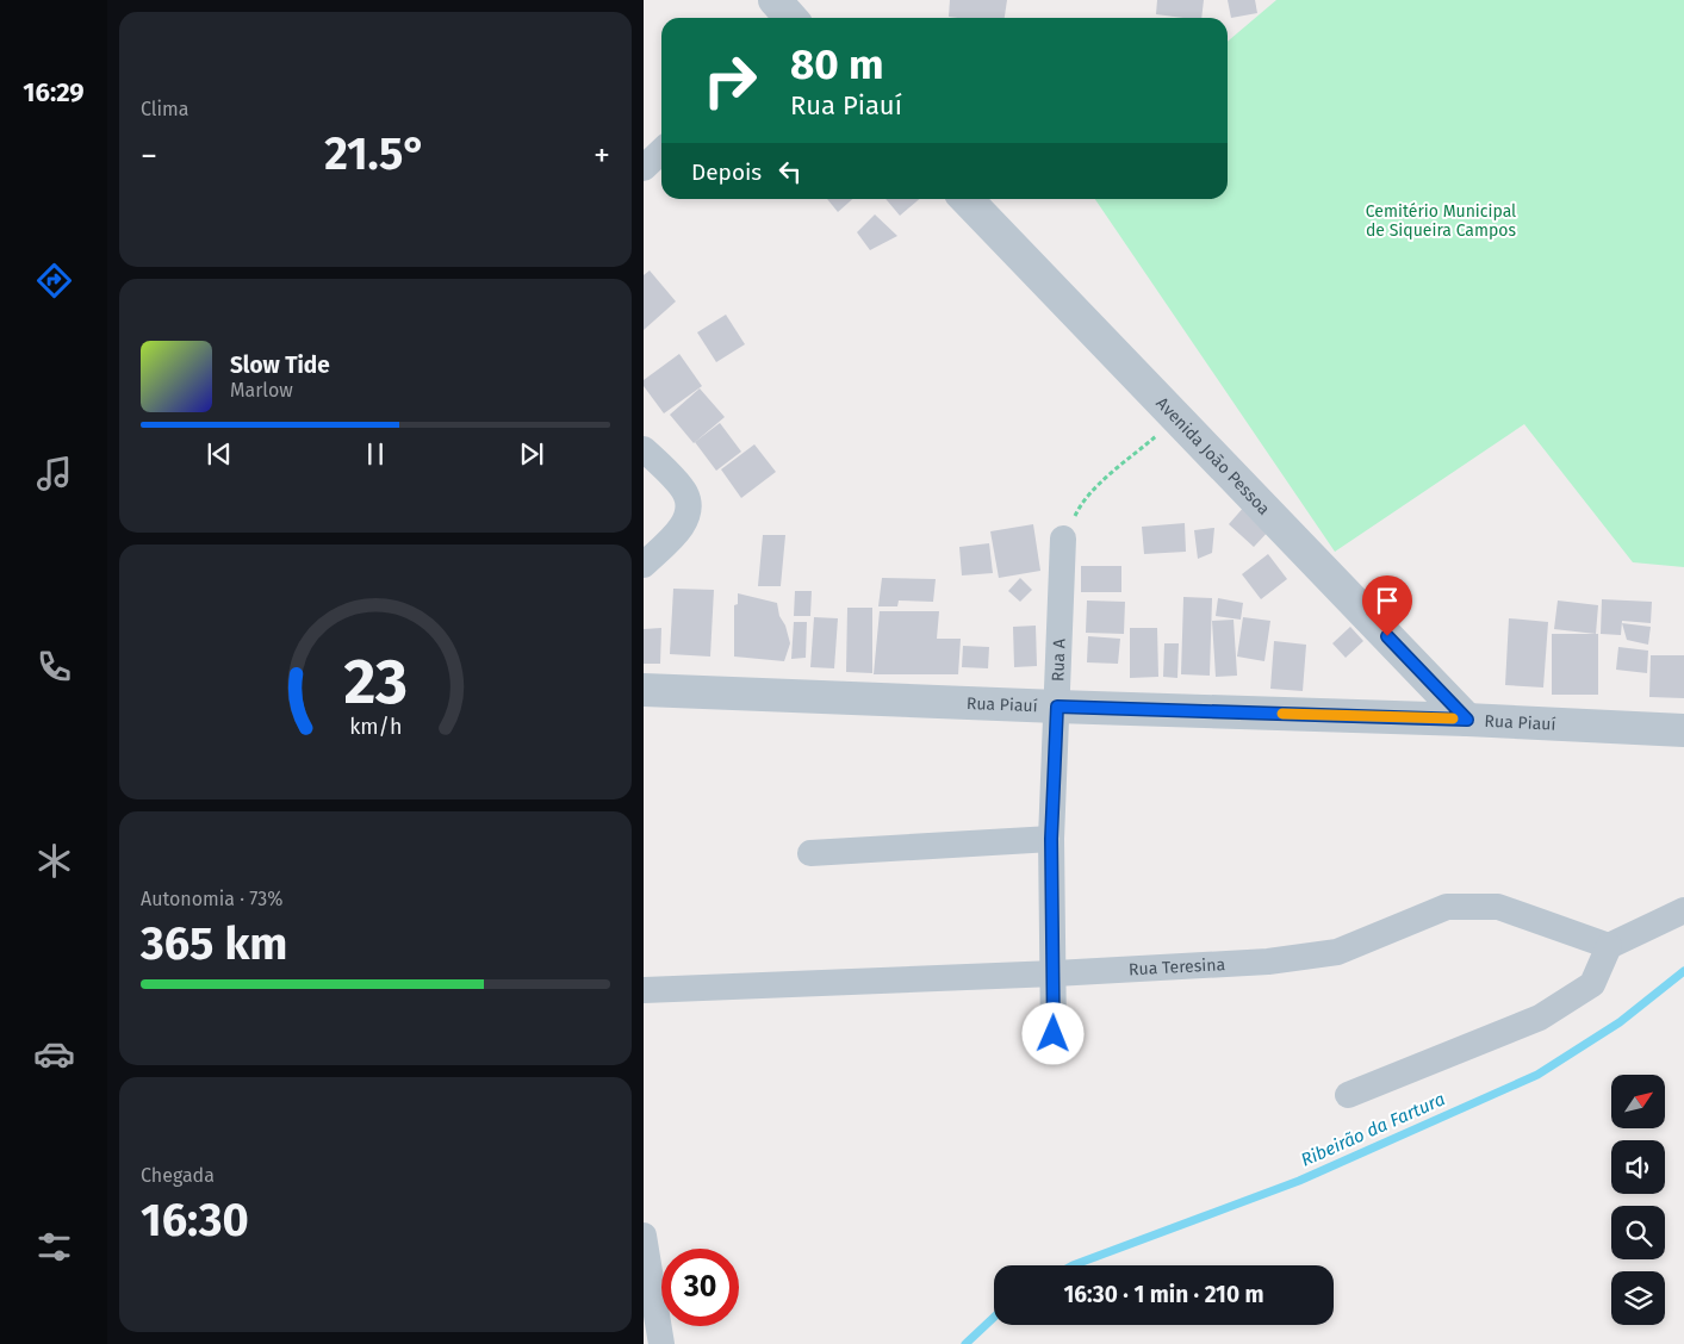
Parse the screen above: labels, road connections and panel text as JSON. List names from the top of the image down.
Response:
{
  "streets": {
    "street": [
      "Avenida João Pessoa",
      "Rua A",
      "Rua Piauí",
      "Rua Teresina"
    ]
  },
  "crossings": [
    ["Avenida João Pessoa", "Rua Piauí"],
    ["Rua A", "Rua Piauí"],
    ["Rua A", "Rua Teresina"]
  ],
  "water": ["Ribeirão da Fartura"],
  "parks": ["Cemitério Municipal de Siqueira Campos"],
  "north": "top right",
  "page": {
    "tabs": "16:29",
    "tile": [
      "Clima",
      ["Autonomia · 73%", "365 km"],
      ["Chegada", "16:30"]
    ],
    "turn": ["80 m", "Rua Piauí"],
    "heat": ["−", "21.5°", "+"],
    "then": "Depois",
    "song": ["Slow Tide", "Marlow"],
    "limit": "30",
    "trip": "16:30 · 1 min · 210 m",
    "gauge": ["23", "km/h"]
  }
}
